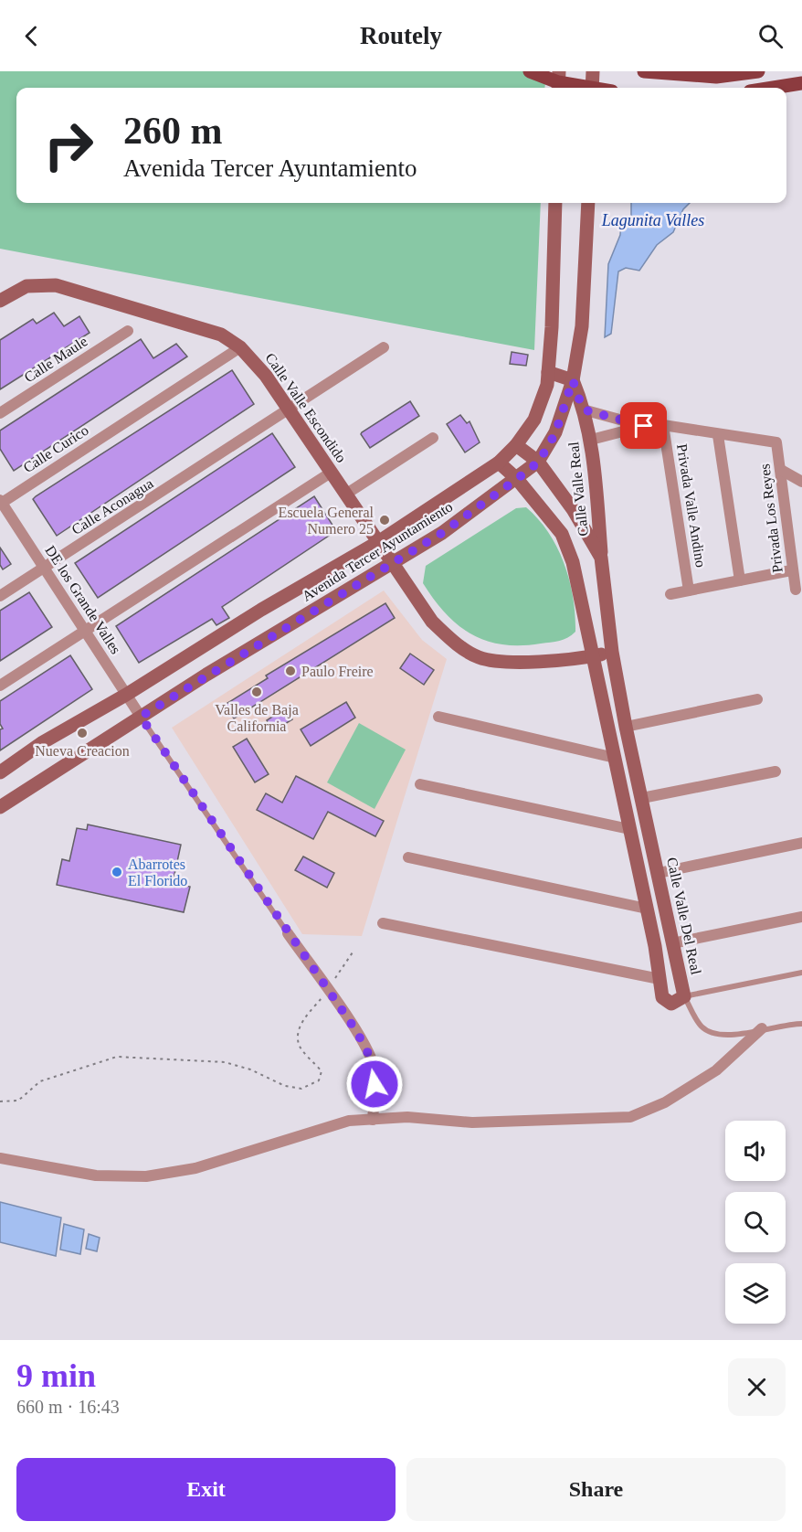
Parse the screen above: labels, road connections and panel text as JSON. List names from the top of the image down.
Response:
{
  "streets": {
    "street": [
      "Calle Maule",
      "Calle Valle Escondido",
      "Calle Curico",
      "Calle Valle Real",
      "Privada Valle Andino",
      "Calle Aconagua",
      "Privada Los Reyes",
      "Avenida Tercer Ayuntamiento",
      "DE los Grande Valles",
      "Calle Valle Del Real"
    ]
  },
  "crossings": [
    ["Calle Valle Escondido", "Calle Curico"],
    ["Calle Valle Escondido", "Calle Aconagua"],
    ["Calle Valle Escondido", "Avenida Tercer Ayuntamiento"],
    ["Calle Valle Escondido", "Calle Valle Del Real"],
    ["Calle Curico", "DE los Grande Valles"],
    ["Calle Valle Real", "Privada Valle Andino"],
    ["Calle Valle Real", "Avenida Tercer Ayuntamiento"],
    ["Calle Valle Real", "Calle Valle Del Real"],
    ["Privada Valle Andino", "Privada Los Reyes"],
    ["Calle Aconagua", "DE los Grande Valles"],
    ["Avenida Tercer Ayuntamiento", "DE los Grande Valles"],
    ["Avenida Tercer Ayuntamiento", "Calle Valle Del Real"]
  ],
  "water": ["Lagunita Valles"],
  "places": [
    "Escuela General Numero 25",
    "Paulo Freire",
    "Valles de Baja California",
    "Nueva Creacion",
    "Abarrotes El Florido"
  ],
  "page": {
    "header": "Routely",
    "turn": ["260 m", "Avenida Tercer Ayuntamiento"],
    "heading": ["9 min", "660 m · 16:43"],
    "buttons": ["Exit", "Share"]
  }
}
